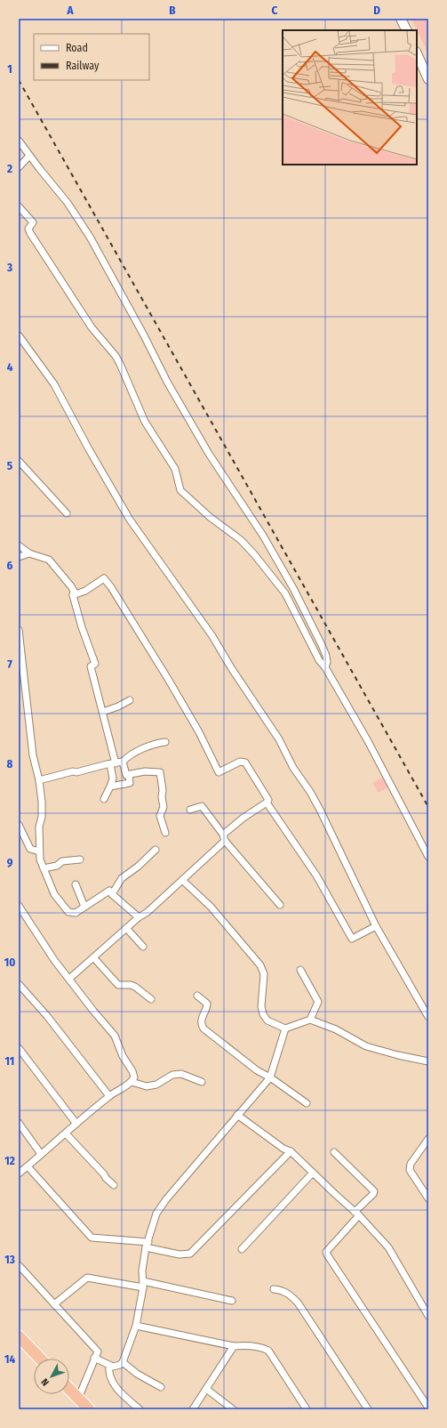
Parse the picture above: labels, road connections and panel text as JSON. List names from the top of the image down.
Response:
{
  "legend": ["Road", "Railway"],
  "north": "bottom left",
  "grid": {
    "columns": [
      "A",
      "B",
      "C",
      "D"
    ],
    "rows": [
      "1",
      "2",
      "3",
      "4",
      "5",
      "6",
      "7",
      "8",
      "9",
      "10",
      "11",
      "12",
      "13",
      "14"
    ]
  }
}
